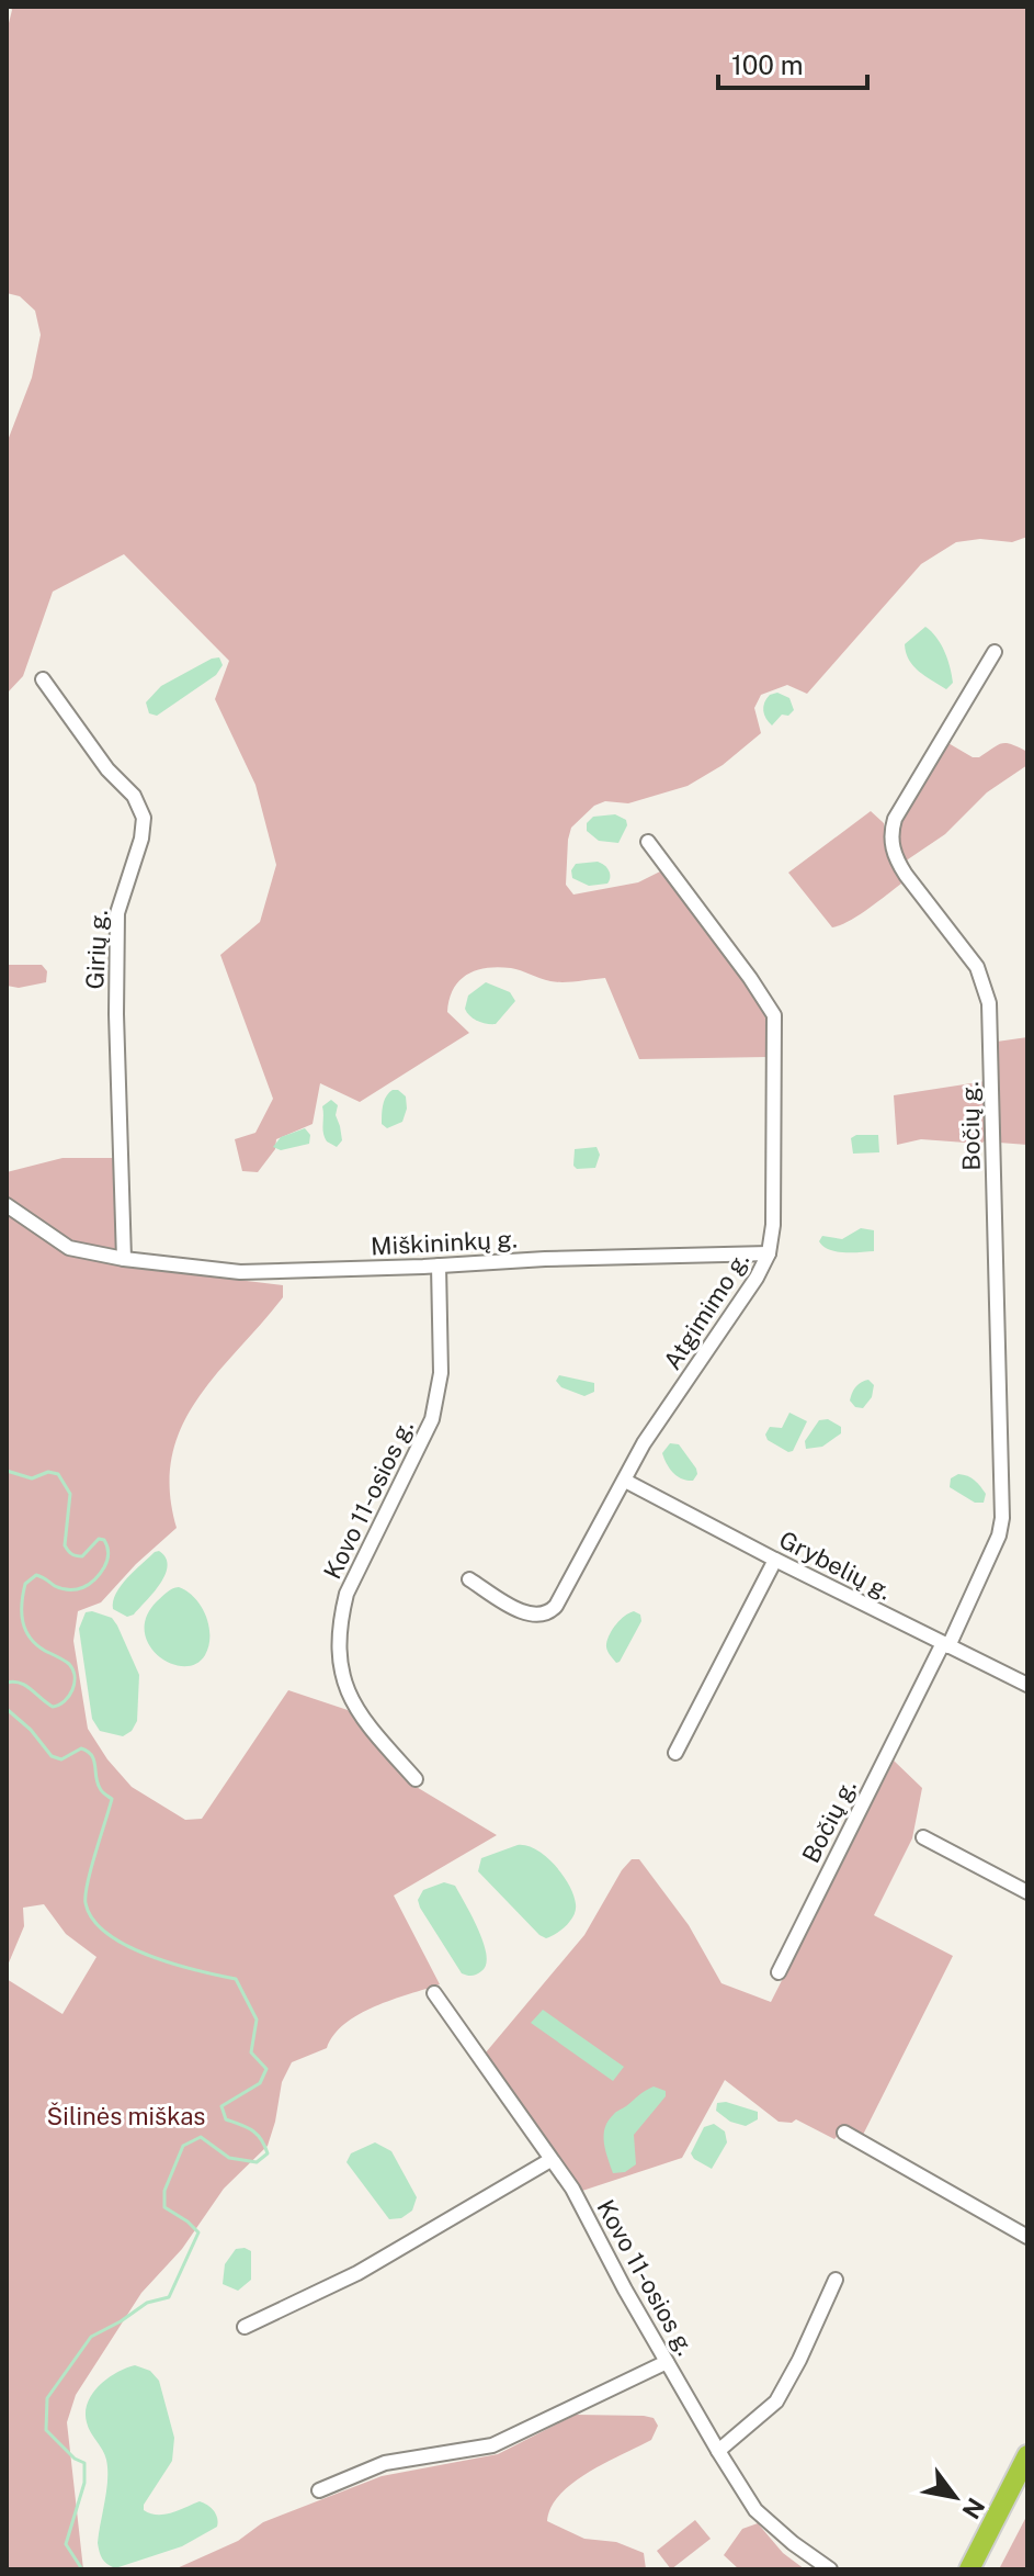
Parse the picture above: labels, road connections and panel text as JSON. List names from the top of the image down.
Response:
{
  "streets": {
    "street": [
      "Girių g.",
      "Bočių g.",
      "Miškininkų g.",
      "Atgimimo g.",
      "Kovo 11-osios g.",
      "Grybelių g."
    ]
  },
  "crossings": [
    ["Girių g.", "Miškininkų g."],
    ["Bočių g.", "Grybelių g."],
    ["Miškininkų g.", "Atgimimo g."],
    ["Miškininkų g.", "Kovo 11-osios g."],
    ["Atgimimo g.", "Grybelių g."]
  ],
  "parks": ["Šilinės miškas"],
  "scale_bar": "100 m",
  "north": "bottom right"
}
